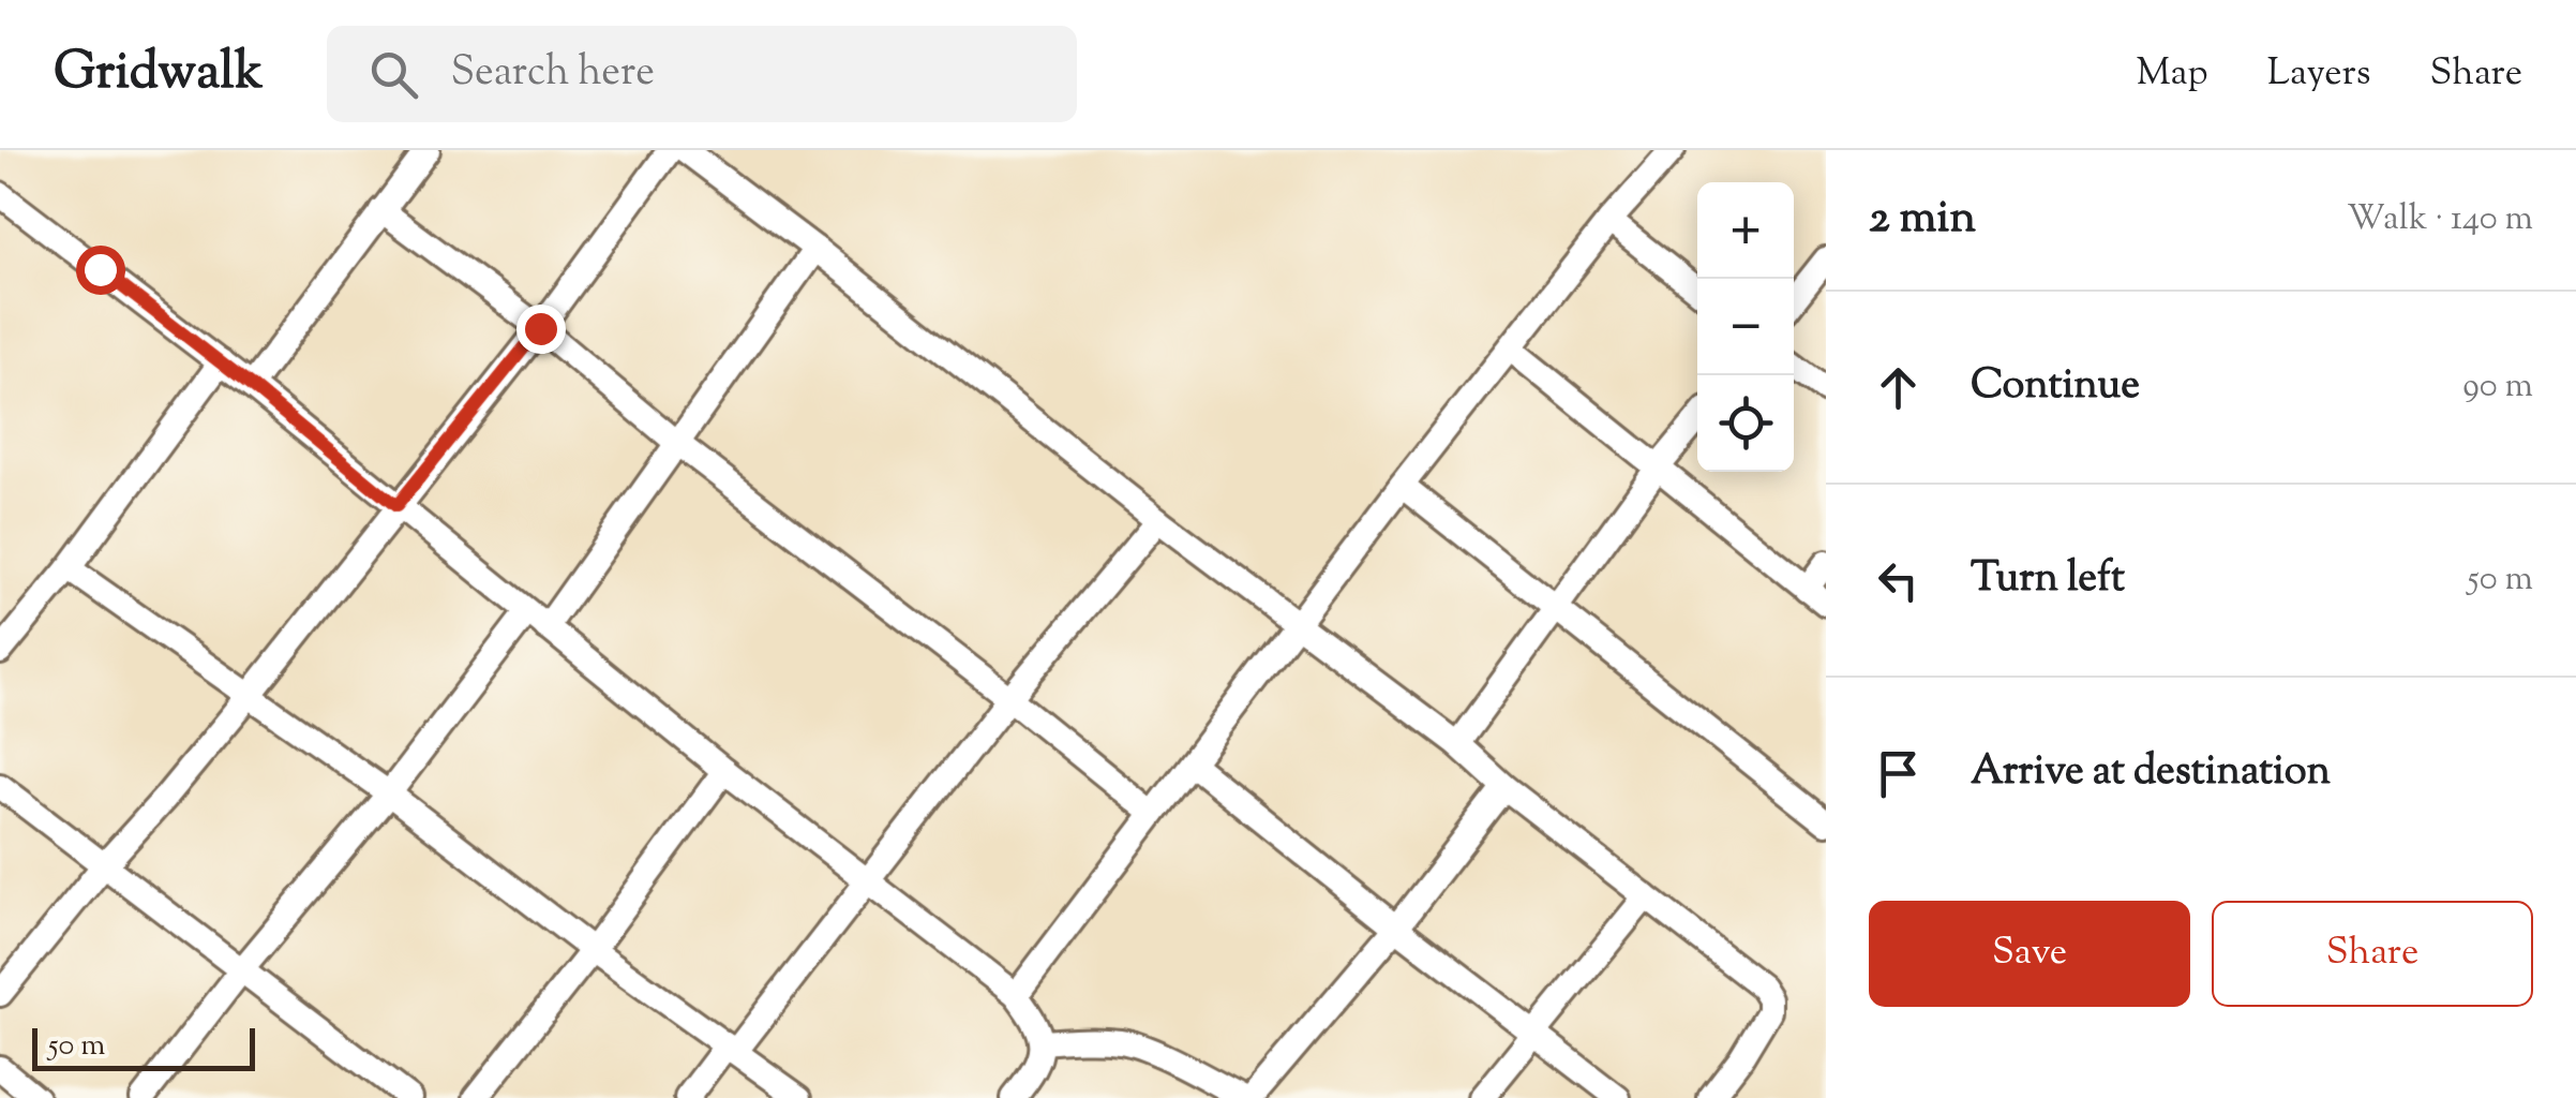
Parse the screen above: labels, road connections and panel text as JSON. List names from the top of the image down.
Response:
{
  "scale_bar": "50 m",
  "page": {
    "header": "Gridwalk",
    "search": "Search here",
    "nav": ["Map", "Layers", "Share"],
    "heading": ["2 min", "Walk · 140 m"],
    "map_buttons": ["+", "−"],
    "list": [
      ["Continue", "90 m"],
      ["Turn left", "50 m"],
      "Arrive at destination"
    ],
    "buttons": ["Save", "Share"],
    "scale": "50 m"
  }
}
